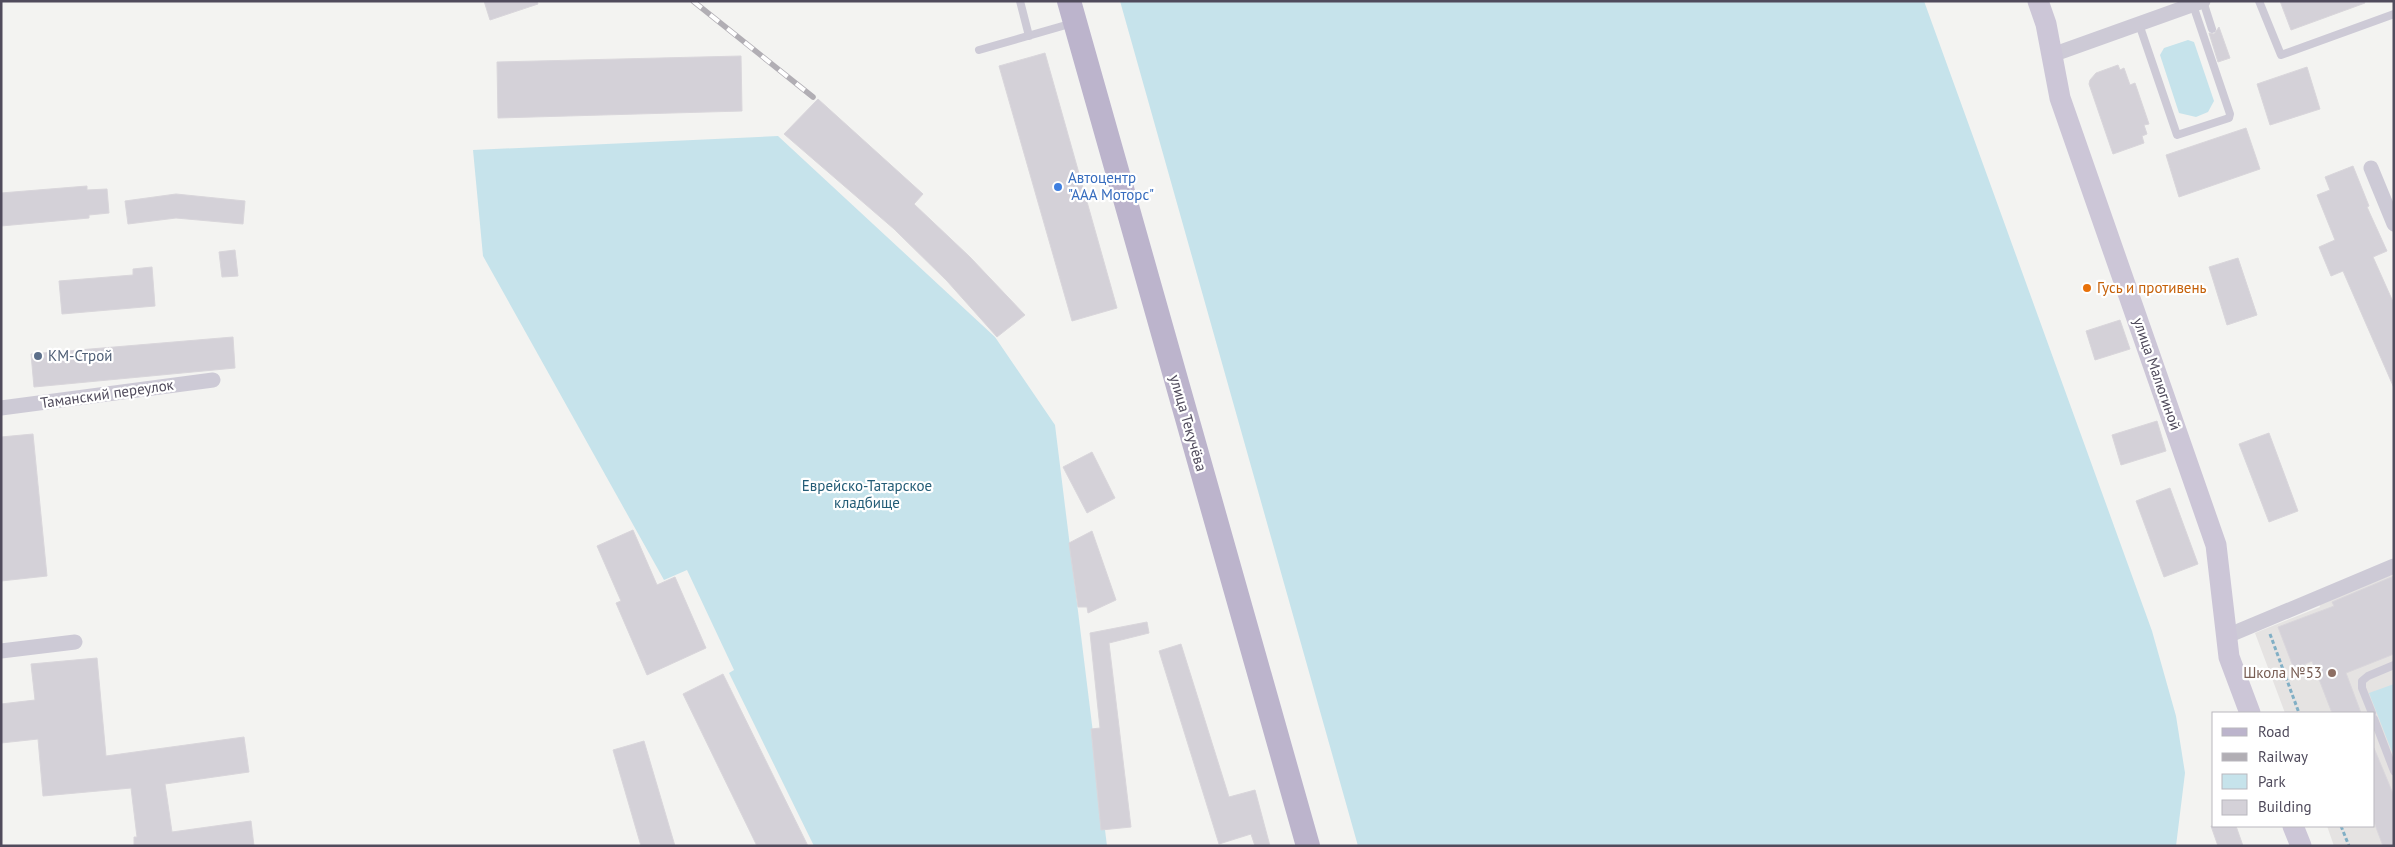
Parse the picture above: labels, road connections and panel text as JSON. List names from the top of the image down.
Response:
{
  "streets": {
    "main road": ["улица Малюгиной", "улица Текучёва"],
    "street": ["Таманский переулок"]
  },
  "parks": ["Еврейско-Татарское кладбище"],
  "places": [
    "Автоцентр \"ААА Моторс\"",
    "Гусь и противень",
    "КМ-Строй",
    "Школа №53"
  ],
  "legend": [
    "Road",
    "Railway",
    "Park",
    "Building"
  ]
}
